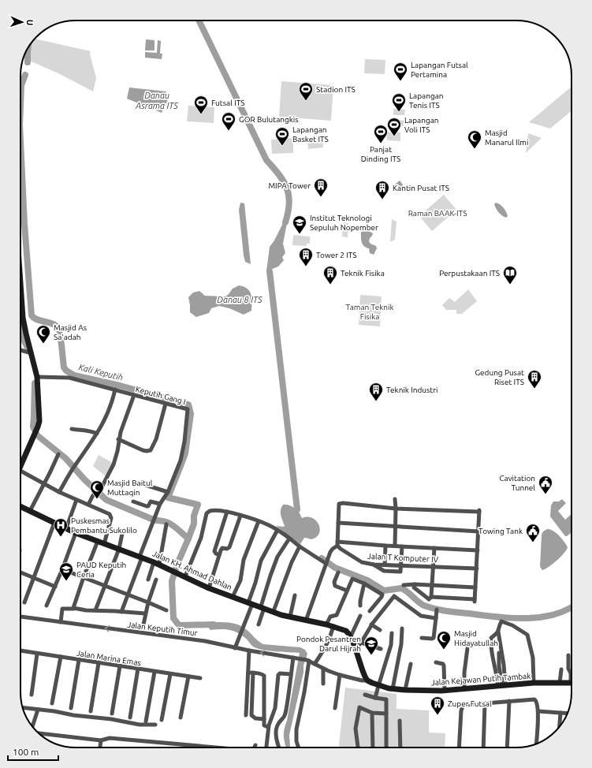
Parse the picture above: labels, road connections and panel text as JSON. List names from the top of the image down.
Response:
{
  "streets": {
    "street": [
      "Keputih Gang I",
      "Jalan T Komputer IV",
      "Jalan KH. Ahmad Dahlan",
      "Jalan Keputih Timur",
      "Jalan Marina Emas",
      "Jalan Kejawan Putih Tambak"
    ]
  },
  "crossings": [
    ["Jalan KH. Ahmad Dahlan", "Jalan Keputih Timur"],
    ["Jalan KH. Ahmad Dahlan", "Jalan Kejawan Putih Tambak"],
    ["Jalan Keputih Timur", "Jalan Kejawan Putih Tambak"]
  ],
  "water": ["Danau Asrama ITS", "Danau 8 ITS", "Kali Keputih"],
  "parks": ["Raman BAAK-ITS", "Taman Teknik Fisika"],
  "places": {
    "sports": [
      "Lapangan Futsal Pertamina",
      "Stadion ITS",
      "Lapangan Tenis ITS",
      "Futsal ITS",
      "GOR Bulutangkis",
      "Lapangan Voli ITS",
      "Panjat Dinding ITS",
      "Lapangan Basket ITS"
    ],
    "mosque": [
      "Masjid Manarul Ilmi",
      "Masjid As Sa'adah",
      "Masjid Baitul Muttaqin",
      "Masjid Hidayatullah"
    ],
    "building": [
      "MIPA Tower",
      "Kantin Pusat ITS",
      "Tower 2 ITS",
      "Teknik Fisika",
      "Gedung Pusat Riset ITS",
      "Teknik Industri",
      "Zuper Futsal"
    ],
    "school or university": ["Institut Teknologi Sepuluh Nopember", "PAUD Keputih Ceria", "Pondok Pesantren Darul Hijrah"],
    "library": ["Perpustakaan ITS"],
    "public building": ["Cavitation Tunnel", "Towing Tank"],
    "hospital": ["Puskesmas Pembantu Sukolilo"]
  },
  "scale_bar": "100 m",
  "north": "right"
}
